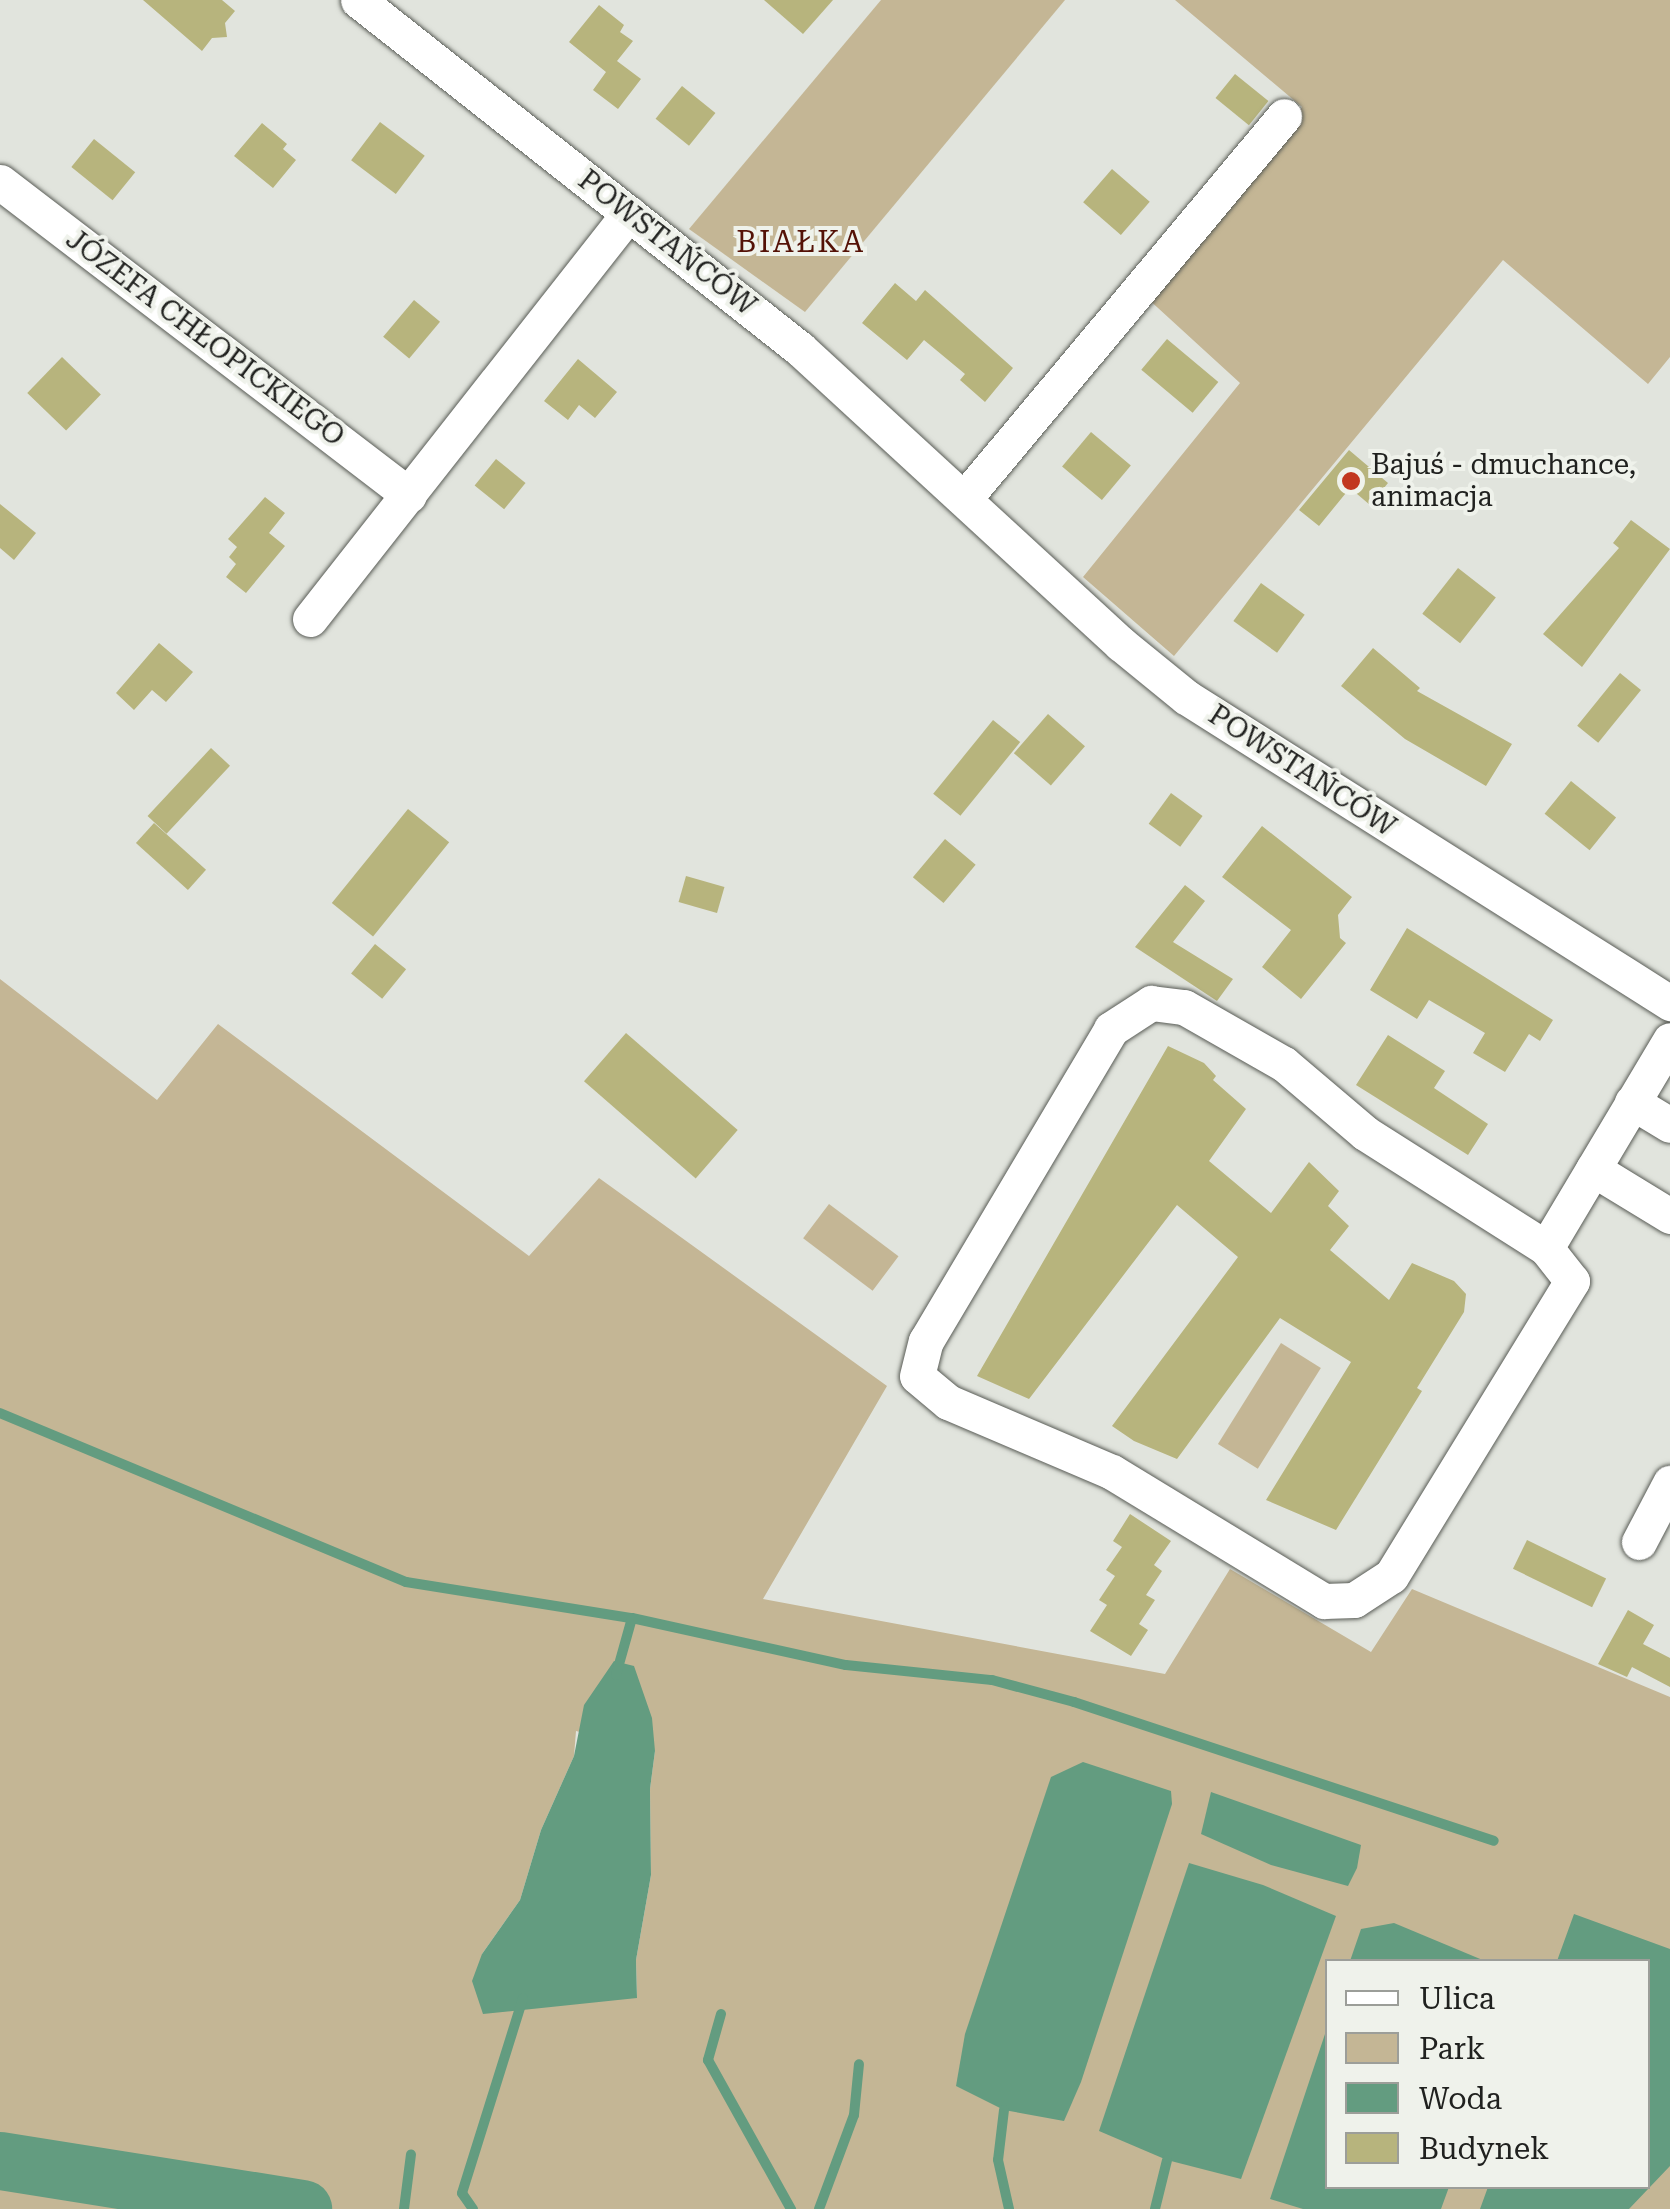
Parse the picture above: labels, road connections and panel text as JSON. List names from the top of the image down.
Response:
{
  "streets": {
    "street": ["POWSTAŃCÓW", "JÓZEFA CHŁOPICKIEGO"]
  },
  "districts": ["BIAŁKA"],
  "places": ["Bajuś - dmuchance, animacja"],
  "legend": [
    "Ulica",
    "Park",
    "Woda",
    "Budynek"
  ]
}
